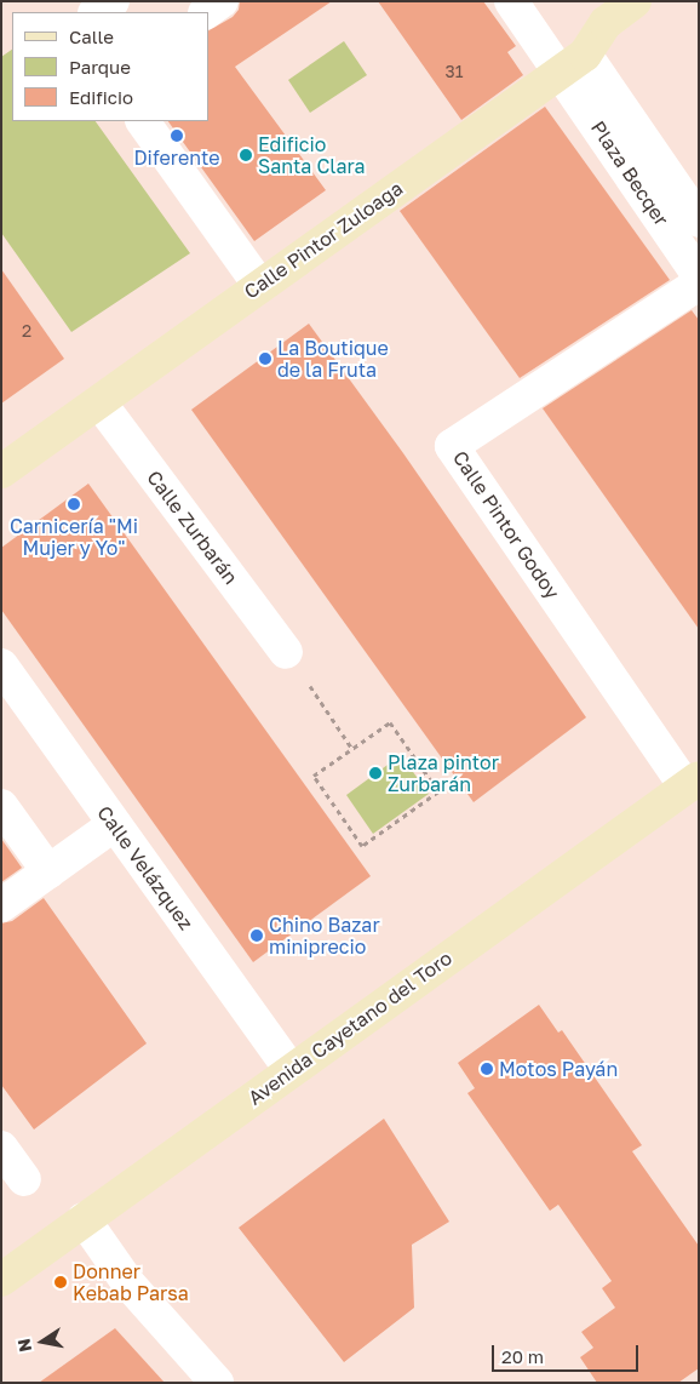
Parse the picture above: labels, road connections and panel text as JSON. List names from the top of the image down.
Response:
{
  "streets": {
    "main road": ["Calle Pintor Zuloaga", "Avenida Cayetano del Toro"],
    "street": [
      "Plaza Becqer",
      "Calle Pintor Godoy",
      "Calle Zurbarán",
      "Calle Velázquez"
    ]
  },
  "crossings": [
    ["Plaza Becqer", "Calle Pintor Zuloaga"],
    ["Calle Pintor Zuloaga", "Calle Zurbarán"],
    ["Calle Pintor Godoy", "Avenida Cayetano del Toro"],
    ["Calle Velázquez", "Avenida Cayetano del Toro"]
  ],
  "places": [
    "Diferente",
    "Edificio Santa Clara",
    "La Boutique de la Fruta",
    "Carnicería \"Mi Mujer y Yo\"",
    "Plaza pintor Zurbarán",
    "Chino Bazar miniprecio",
    "Motos Payán",
    "Donner Kebab Parsa"
  ],
  "house_numbers": ["31", "2"],
  "legend": ["Calle", "Parque", "Edificio"],
  "scale_bar": "20 m",
  "north": "left"
}
